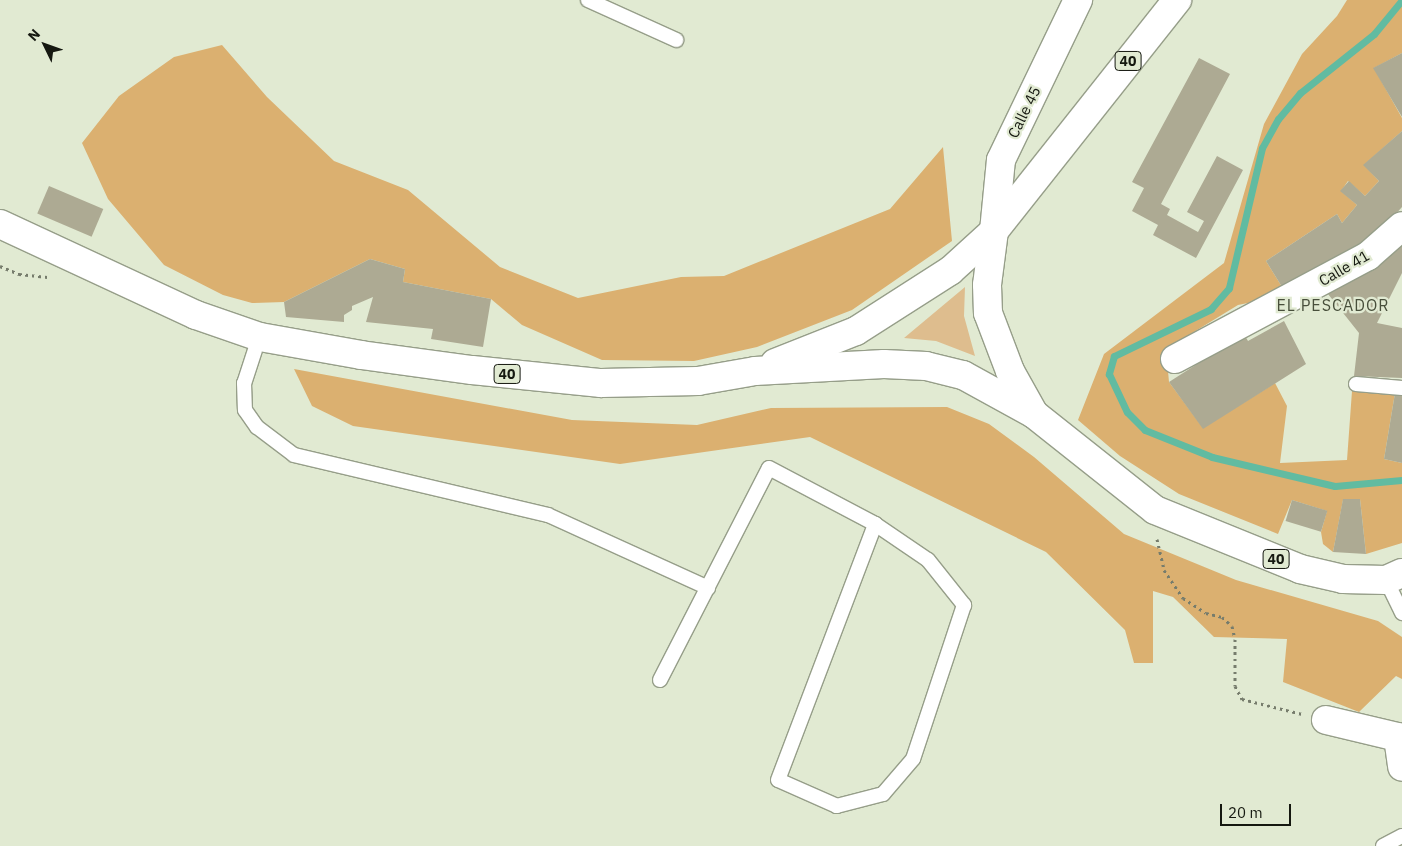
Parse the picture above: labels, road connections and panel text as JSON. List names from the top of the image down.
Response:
{
  "streets": {
    "main road": ["40", "Calle 45", "Calle 41"]
  },
  "crossings": [
    ["40", "Calle 45"]
  ],
  "districts": ["EL PESCADOR"],
  "scale_bar": "20 m",
  "north": "top left"
}
